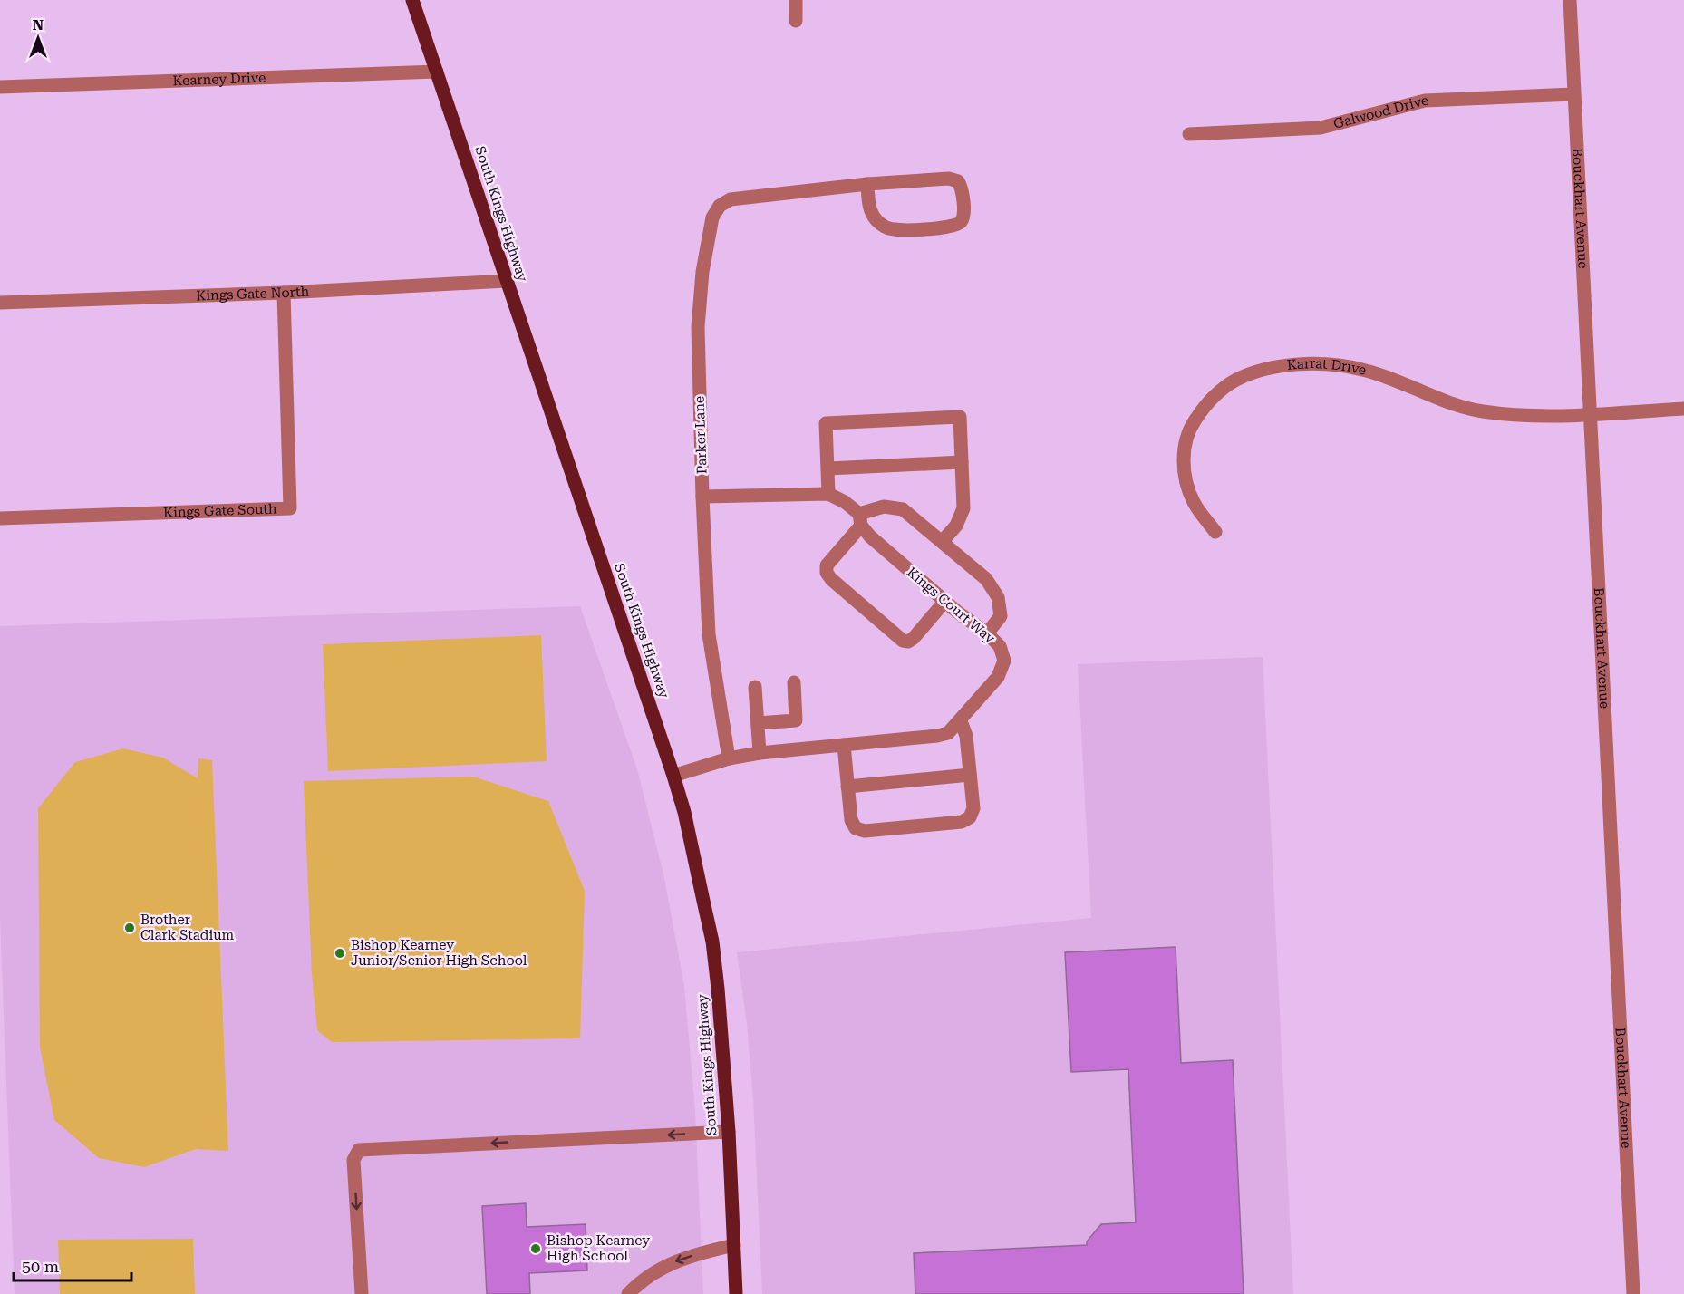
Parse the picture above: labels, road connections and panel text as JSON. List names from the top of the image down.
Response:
{
  "streets": {
    "main road": ["South Kings Highway"],
    "street": [
      "Kearney Drive",
      "Galwood Drive",
      "Bouckhart Avenue",
      "Kings Gate North",
      "Karrat Drive",
      "Parker Lane",
      "Kings Gate South",
      "Kings Court Way"
    ]
  },
  "crossings": [
    ["Kearney Drive", "South Kings Highway"],
    ["Galwood Drive", "Bouckhart Avenue"],
    ["Bouckhart Avenue", "Karrat Drive"],
    ["South Kings Highway", "Kings Gate North"],
    ["Kings Gate North", "Kings Gate South"],
    ["Parker Lane", "Kings Court Way"]
  ],
  "places": ["Brother Clark Stadium", "Bishop Kearney Junior/Senior High School", "Bishop Kearney High School"],
  "scale_bar": "50 m",
  "north": "top"
}
